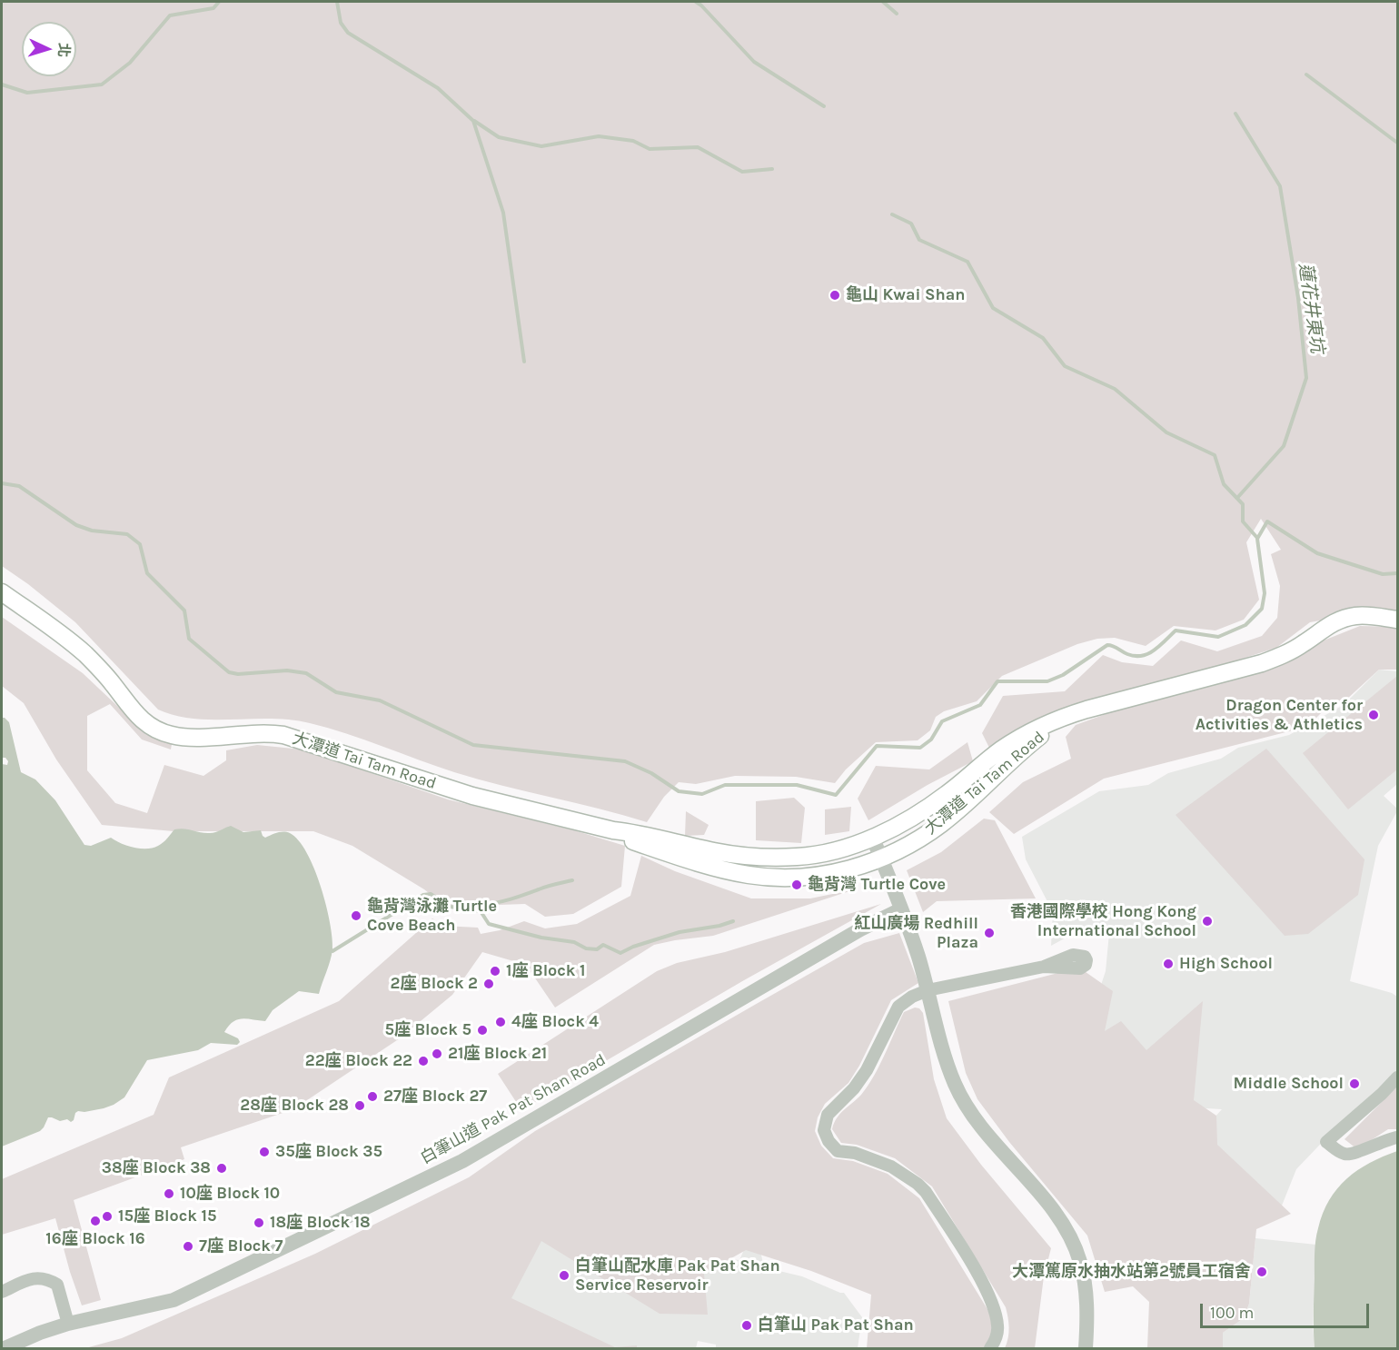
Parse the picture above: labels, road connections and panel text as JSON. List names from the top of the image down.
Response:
{
  "streets": {
    "main road": ["大潭道 Tai Tam Road"],
    "street": ["白筆山道 Pak Pat Shan Road"]
  },
  "water": ["蓮花井東坑"],
  "places": [
    "龜山 Kwai Shan",
    "Dragon Center for Activities & Athletics",
    "龜背灣 Turtle Cove",
    "龜背灣泳灘 Turtle Cove Beach",
    "香港國際學校 Hong Kong International School",
    "紅山廣場 Redhill Plaza",
    "High School",
    "1座 Block 1",
    "2座 Block 2",
    "4座 Block 4",
    "5座 Block 5",
    "21座 Block 21",
    "22座 Block 22",
    "Middle School",
    "27座 Block 27",
    "28座 Block 28",
    "35座 Block 35",
    "38座 Block 38",
    "10座 Block 10",
    "15座 Block 15",
    "16座 Block 16",
    "18座 Block 18",
    "7座 Block 7",
    "大潭篤原水抽水站第2號員工宿舍",
    "白筆山配水庫 Pak Pat Shan Service Reservoir",
    "白筆山 Pak Pat Shan"
  ],
  "scale_bar": "100 m",
  "north": "right"
}
